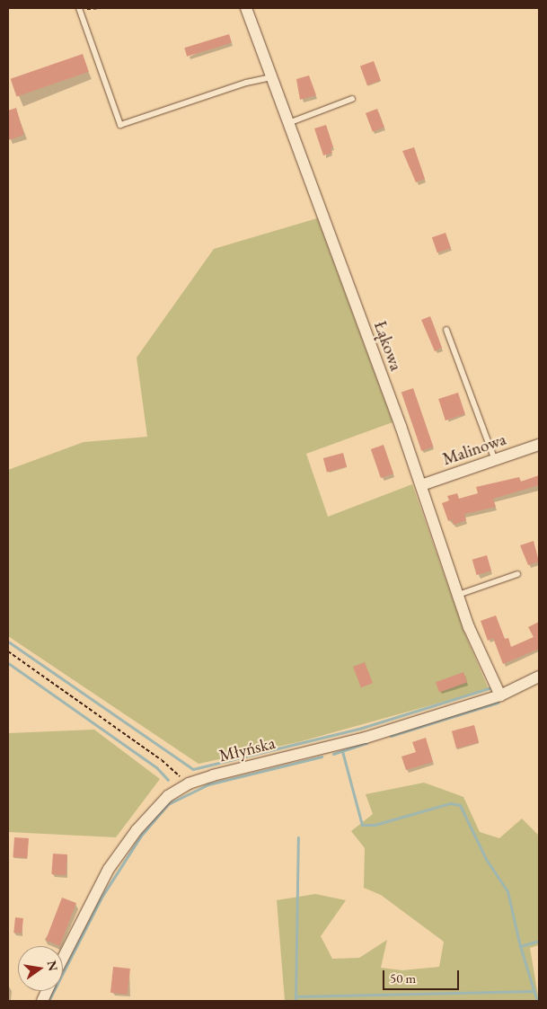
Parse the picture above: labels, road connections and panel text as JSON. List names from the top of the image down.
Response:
{
  "streets": {
    "street": ["Łąkowa", "Malinowa", "Młyńska"]
  },
  "crossings": [
    ["Łąkowa", "Malinowa"],
    ["Łąkowa", "Młyńska"]
  ],
  "scale_bar": "50 m",
  "north": "right"
}
